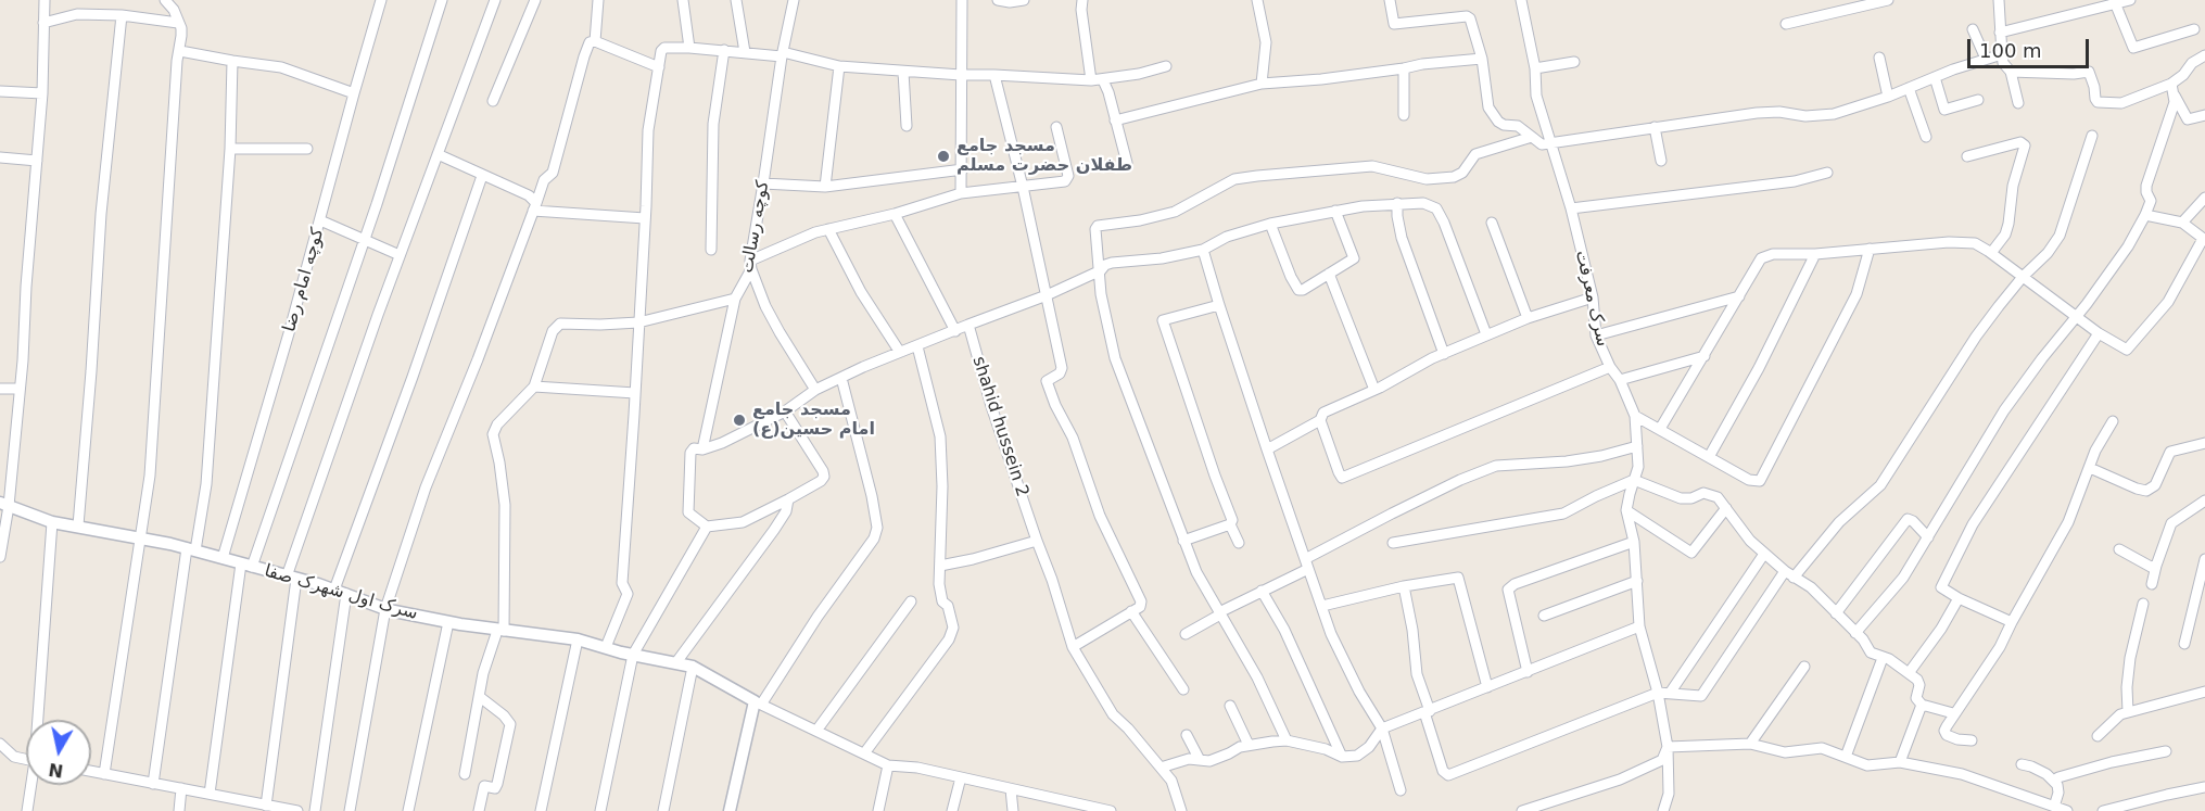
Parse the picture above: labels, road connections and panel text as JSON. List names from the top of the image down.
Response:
{
  "streets": {
    "street": [
      "کوچه رسالت",
      "کوچه امام رضا",
      "سرک معرفت",
      "shahid hussein 2",
      "سرک اول شهرک صفا"
    ]
  },
  "crossings": [
    ["کوچه امام رضا", "سرک اول شهرک صفا"]
  ],
  "places": ["مسجد جامع طفلان حضرت مسلم", "مسجد جامع امام حسین(ع)"],
  "scale_bar": "100 m",
  "north": "bottom"
}
